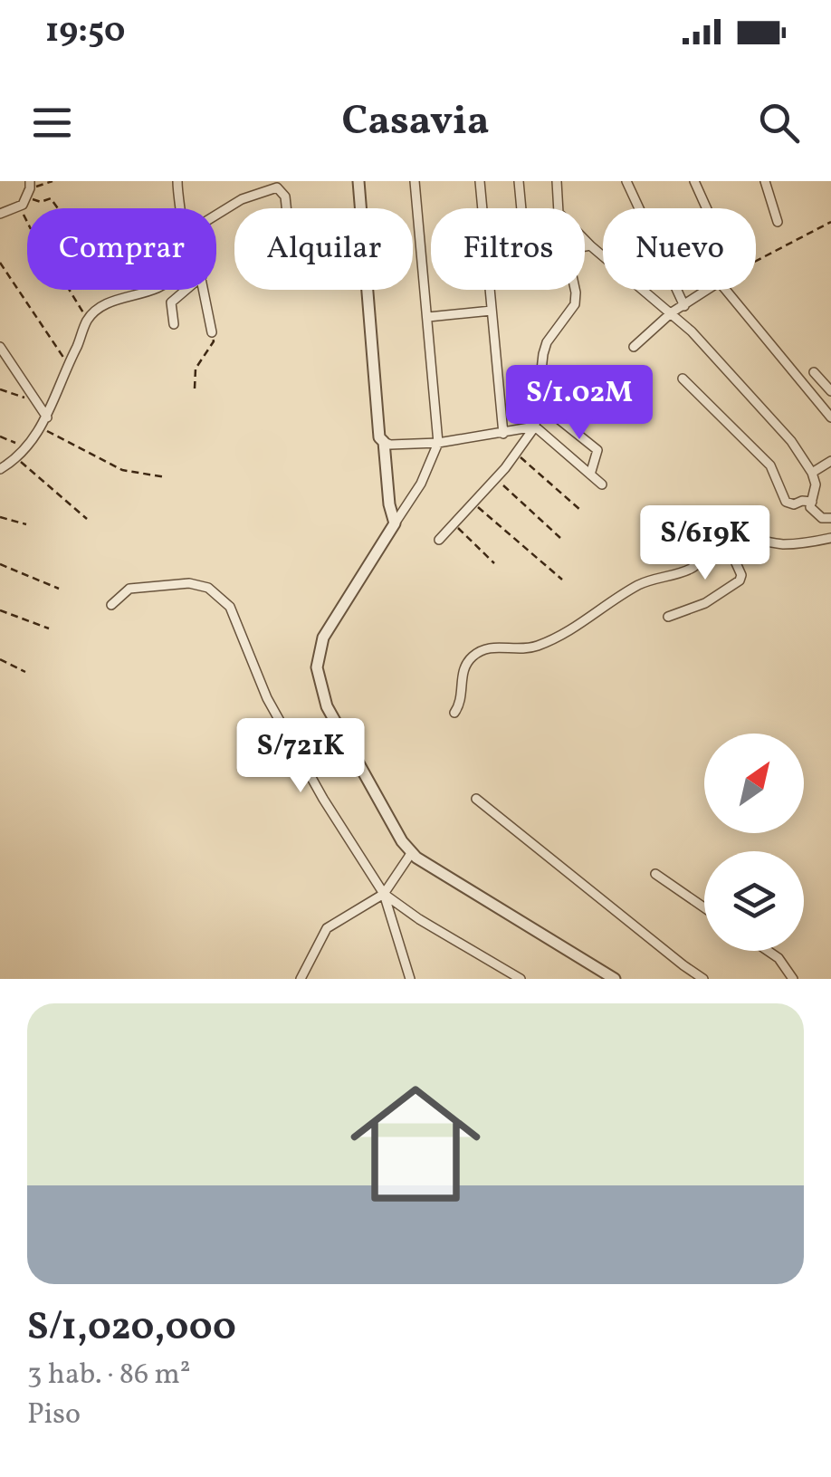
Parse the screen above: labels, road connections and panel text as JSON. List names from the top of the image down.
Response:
{
  "north": "top right",
  "page": {
    "status": "19:50",
    "header": "Casavia",
    "chip": [
      "Comprar",
      "Alquilar",
      "Filtros",
      "Nuevo"
    ],
    "price": ["S/1.02M", "S/619K", "S/721K"],
    "list": [
      {
        "name": "S/1,020,000",
        "note": "3 hab. · 86 m² · Piso"
      }
    ]
  }
}
